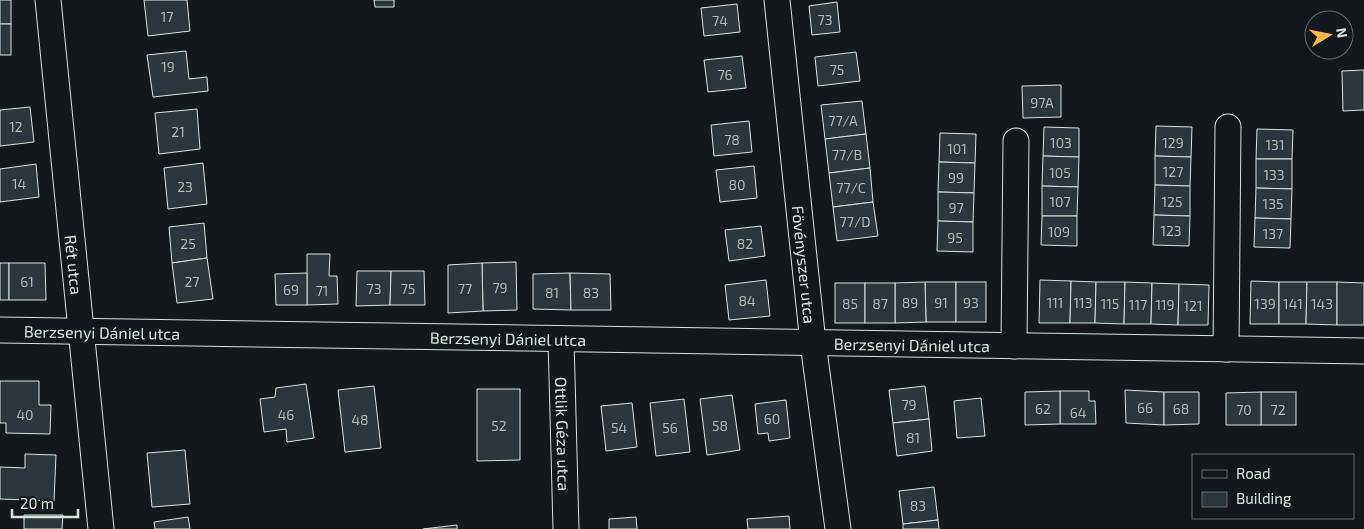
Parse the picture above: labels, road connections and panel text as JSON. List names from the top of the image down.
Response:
{
  "streets": {
    "street": [
      "Rét utca",
      "Fövényszer utca",
      "Berzsenyi Dániel utca",
      "Ottlik Géza utca"
    ]
  },
  "crossings": [
    ["Rét utca", "Berzsenyi Dániel utca"],
    ["Fövényszer utca", "Berzsenyi Dániel utca"],
    ["Berzsenyi Dániel utca", "Ottlik Géza utca"]
  ],
  "house_numbers": [
    "17",
    "73",
    "74",
    "19",
    "75",
    "76",
    "97A",
    "77/A",
    "12",
    "21",
    "78",
    "103",
    "129",
    "131",
    "101",
    "77/B",
    "127",
    "105",
    "133",
    "99",
    "14",
    "80",
    "23",
    "77/C",
    "107",
    "125",
    "135",
    "97",
    "77/D",
    "123",
    "109",
    "137",
    "95",
    "25",
    "82",
    "61",
    "27",
    "79",
    "73",
    "75",
    "77",
    "69",
    "71",
    "81",
    "83",
    "84",
    "89",
    "91",
    "93",
    "111",
    "113",
    "85",
    "87",
    "115",
    "139",
    "141",
    "143",
    "117",
    "119",
    "121",
    "79",
    "66",
    "62",
    "68",
    "70",
    "72",
    "64",
    "40",
    "46",
    "60",
    "48",
    "52",
    "58",
    "54",
    "56",
    "81",
    "83"
  ],
  "legend": ["Road", "Building"],
  "scale_bar": "20 m",
  "north": "right"
}
